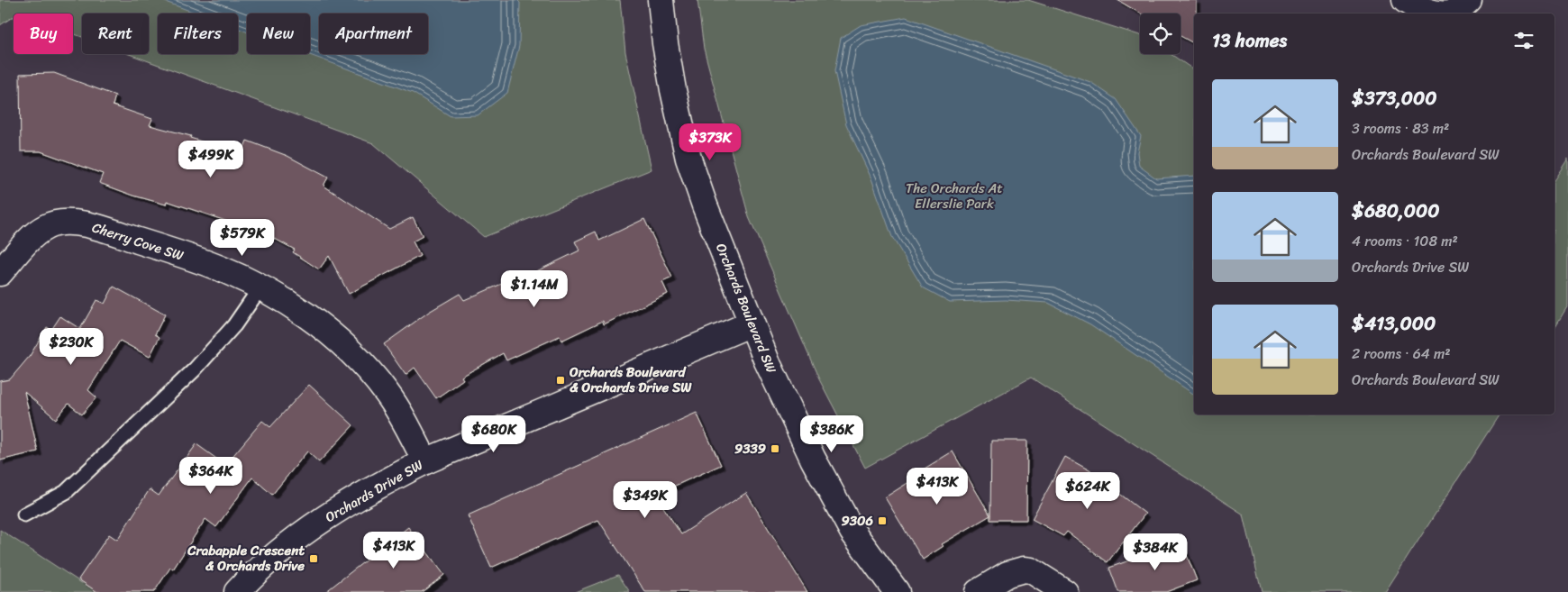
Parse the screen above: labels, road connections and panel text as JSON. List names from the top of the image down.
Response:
{
  "streets": {
    "street": ["Cherry Cove SW", "Orchards Boulevard SW", "Orchards Drive SW"]
  },
  "crossings": [
    ["Cherry Cove SW", "Orchards Drive SW"],
    ["Orchards Boulevard SW", "Orchards Drive SW"]
  ],
  "parks": ["The Orchards At Ellerslie Park"],
  "places": {
    "transit": [
      "Orchards Boulevard & Orchards Drive SW",
      "9339",
      "9306",
      "Crabapple Crescent & Orchards Drive"
    ]
  },
  "page": {
    "chip": [
      "Buy",
      "Rent",
      "Filters",
      "New",
      "Apartment"
    ],
    "heading": "13 homes",
    "list": [
      {
        "name": "$373,000",
        "note": "3 rooms · 83 m² · Orchards Boulevard SW"
      },
      {
        "name": "$680,000",
        "note": "4 rooms · 108 m² · Orchards Drive SW"
      },
      {
        "name": "$413,000",
        "note": "2 rooms · 64 m² · Orchards Boulevard SW"
      }
    ],
    "price": [
      "$373K",
      "$499K",
      "$579K",
      "$1.14M",
      "$230K",
      "$680K",
      "$386K",
      "$364K",
      "$413K",
      "$624K",
      "$349K",
      "$413K",
      "$384K"
    ]
  }
}
